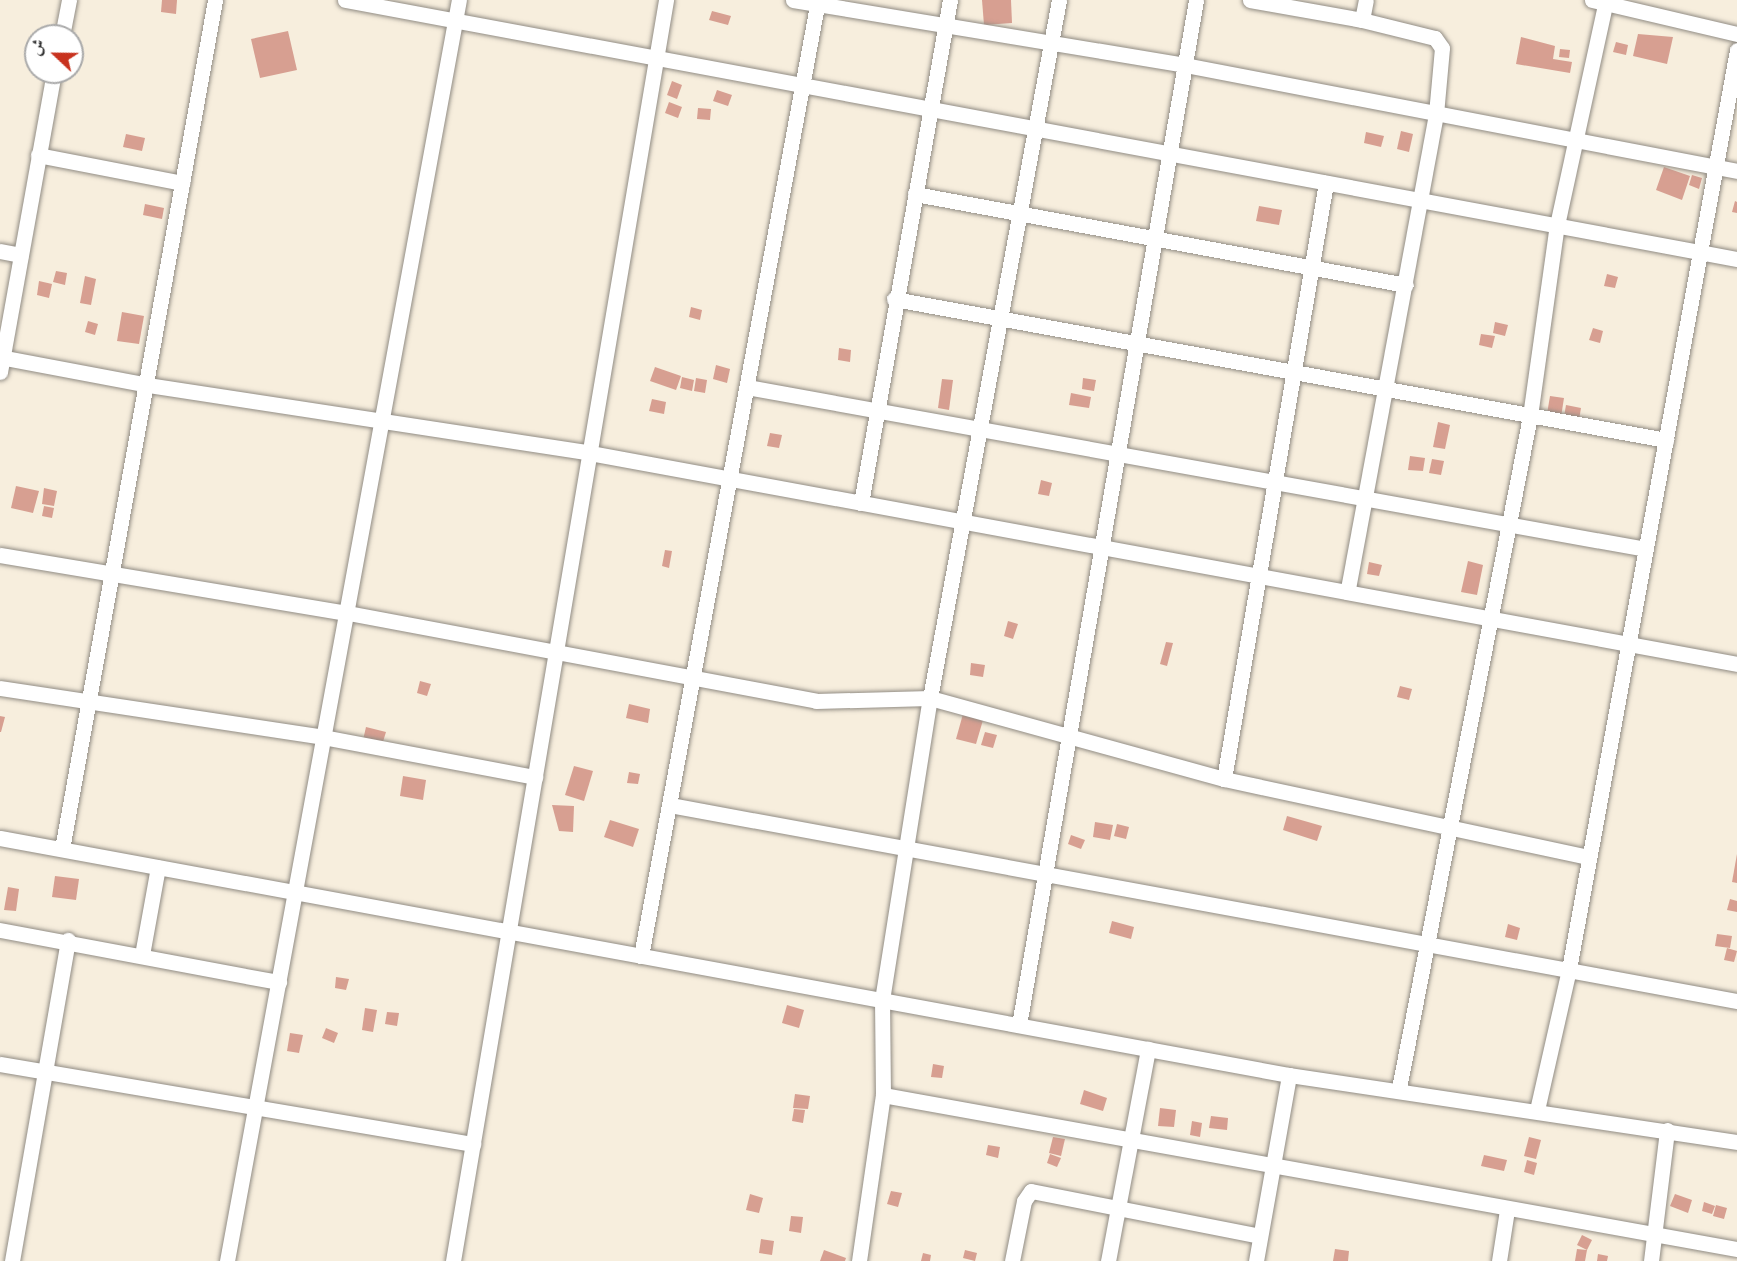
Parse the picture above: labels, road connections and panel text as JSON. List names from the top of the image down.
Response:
{
  "north": "left"
}
